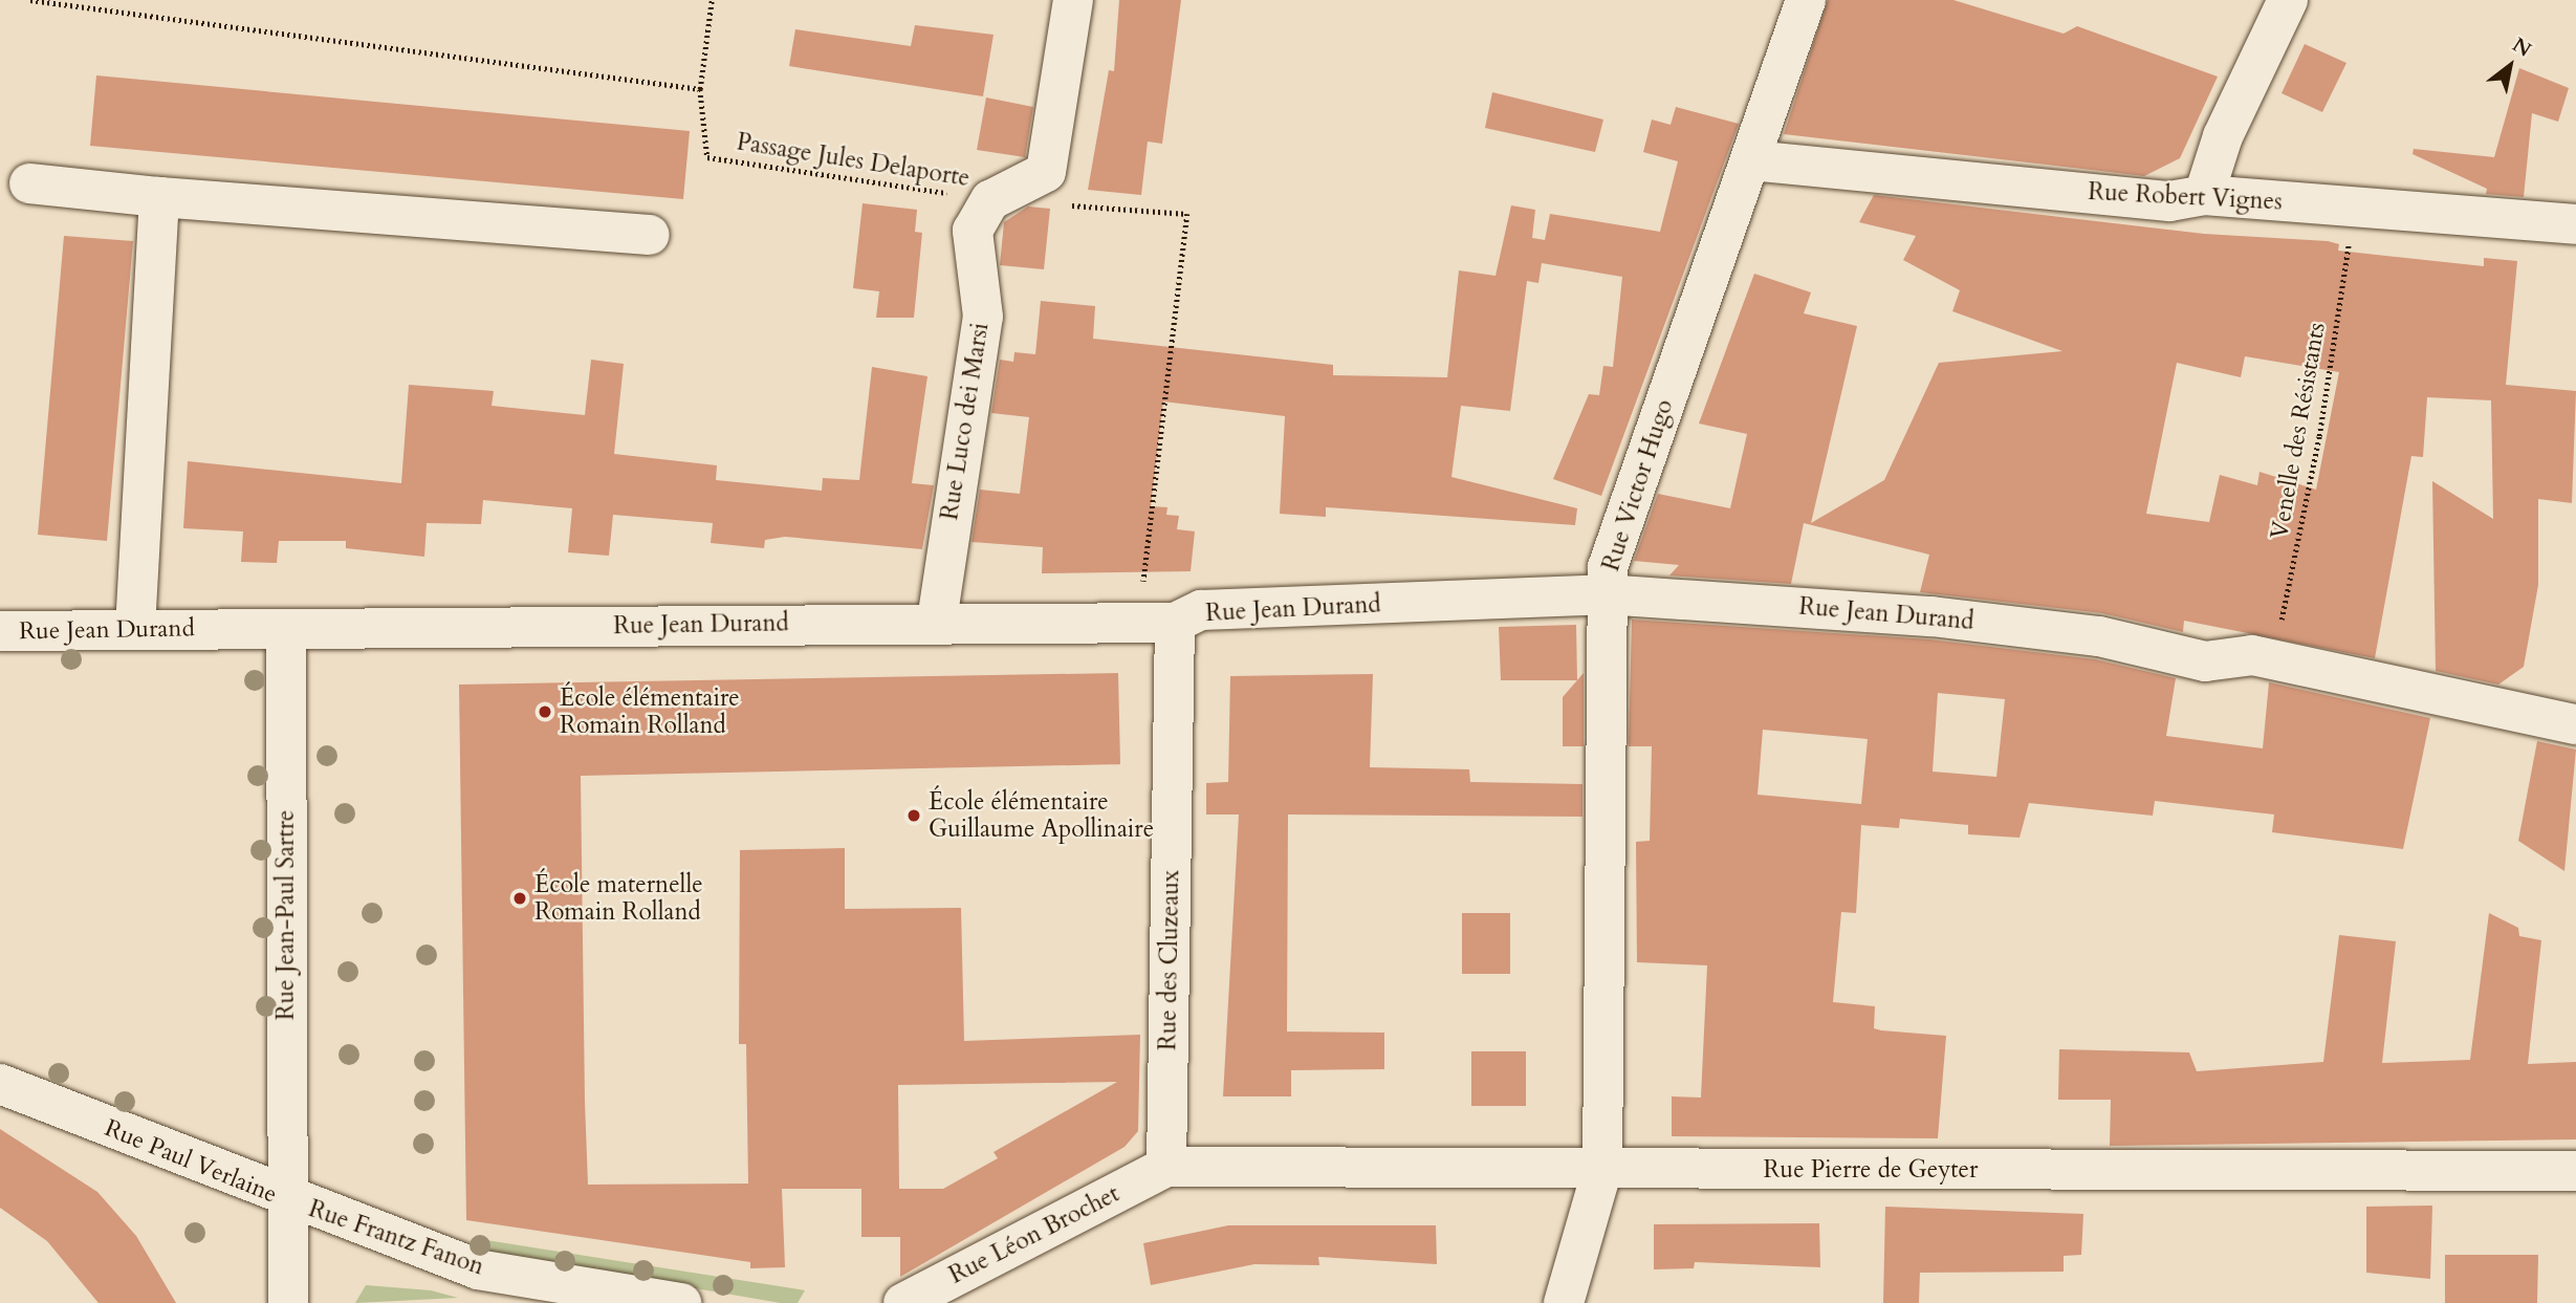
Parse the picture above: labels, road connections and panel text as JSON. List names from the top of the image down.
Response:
{
  "streets": {
    "street": [
      "Rue Robert Vignes",
      "Rue Luco dei Marsi",
      "Rue Victor Hugo",
      "Rue Jean Durand",
      "Rue Jean-Paul Sartre",
      "Rue des Cluzeaux",
      "Rue Paul Verlaine",
      "Rue Pierre de Geyter",
      "Rue Léon Brochet",
      "Rue Frantz Fanon"
    ],
    "path": ["Passage Jules Delaporte", "Venelle des Résistants"]
  },
  "crossings": [
    ["Passage Jules Delaporte", "Rue Luco dei Marsi"],
    ["Rue Robert Vignes", "Venelle des Résistants"],
    ["Rue Robert Vignes", "Rue Victor Hugo"],
    ["Rue Luco dei Marsi", "Rue Jean Durand"],
    ["Venelle des Résistants", "Rue Jean Durand"],
    ["Rue Victor Hugo", "Rue Jean Durand"],
    ["Rue Victor Hugo", "Rue Pierre de Geyter"],
    ["Rue Jean Durand", "Rue Jean-Paul Sartre"],
    ["Rue Jean Durand", "Rue des Cluzeaux"],
    ["Rue Jean-Paul Sartre", "Rue Paul Verlaine"],
    ["Rue Jean-Paul Sartre", "Rue Frantz Fanon"],
    ["Rue des Cluzeaux", "Rue Pierre de Geyter"],
    ["Rue des Cluzeaux", "Rue Léon Brochet"],
    ["Rue Paul Verlaine", "Rue Frantz Fanon"],
    ["Rue Pierre de Geyter", "Rue Léon Brochet"]
  ],
  "places": ["École élémentaire Romain Rolland", "École élémentaire Guillaume Apollinaire", "École maternelle Romain Rolland"],
  "north": "top right"
}
